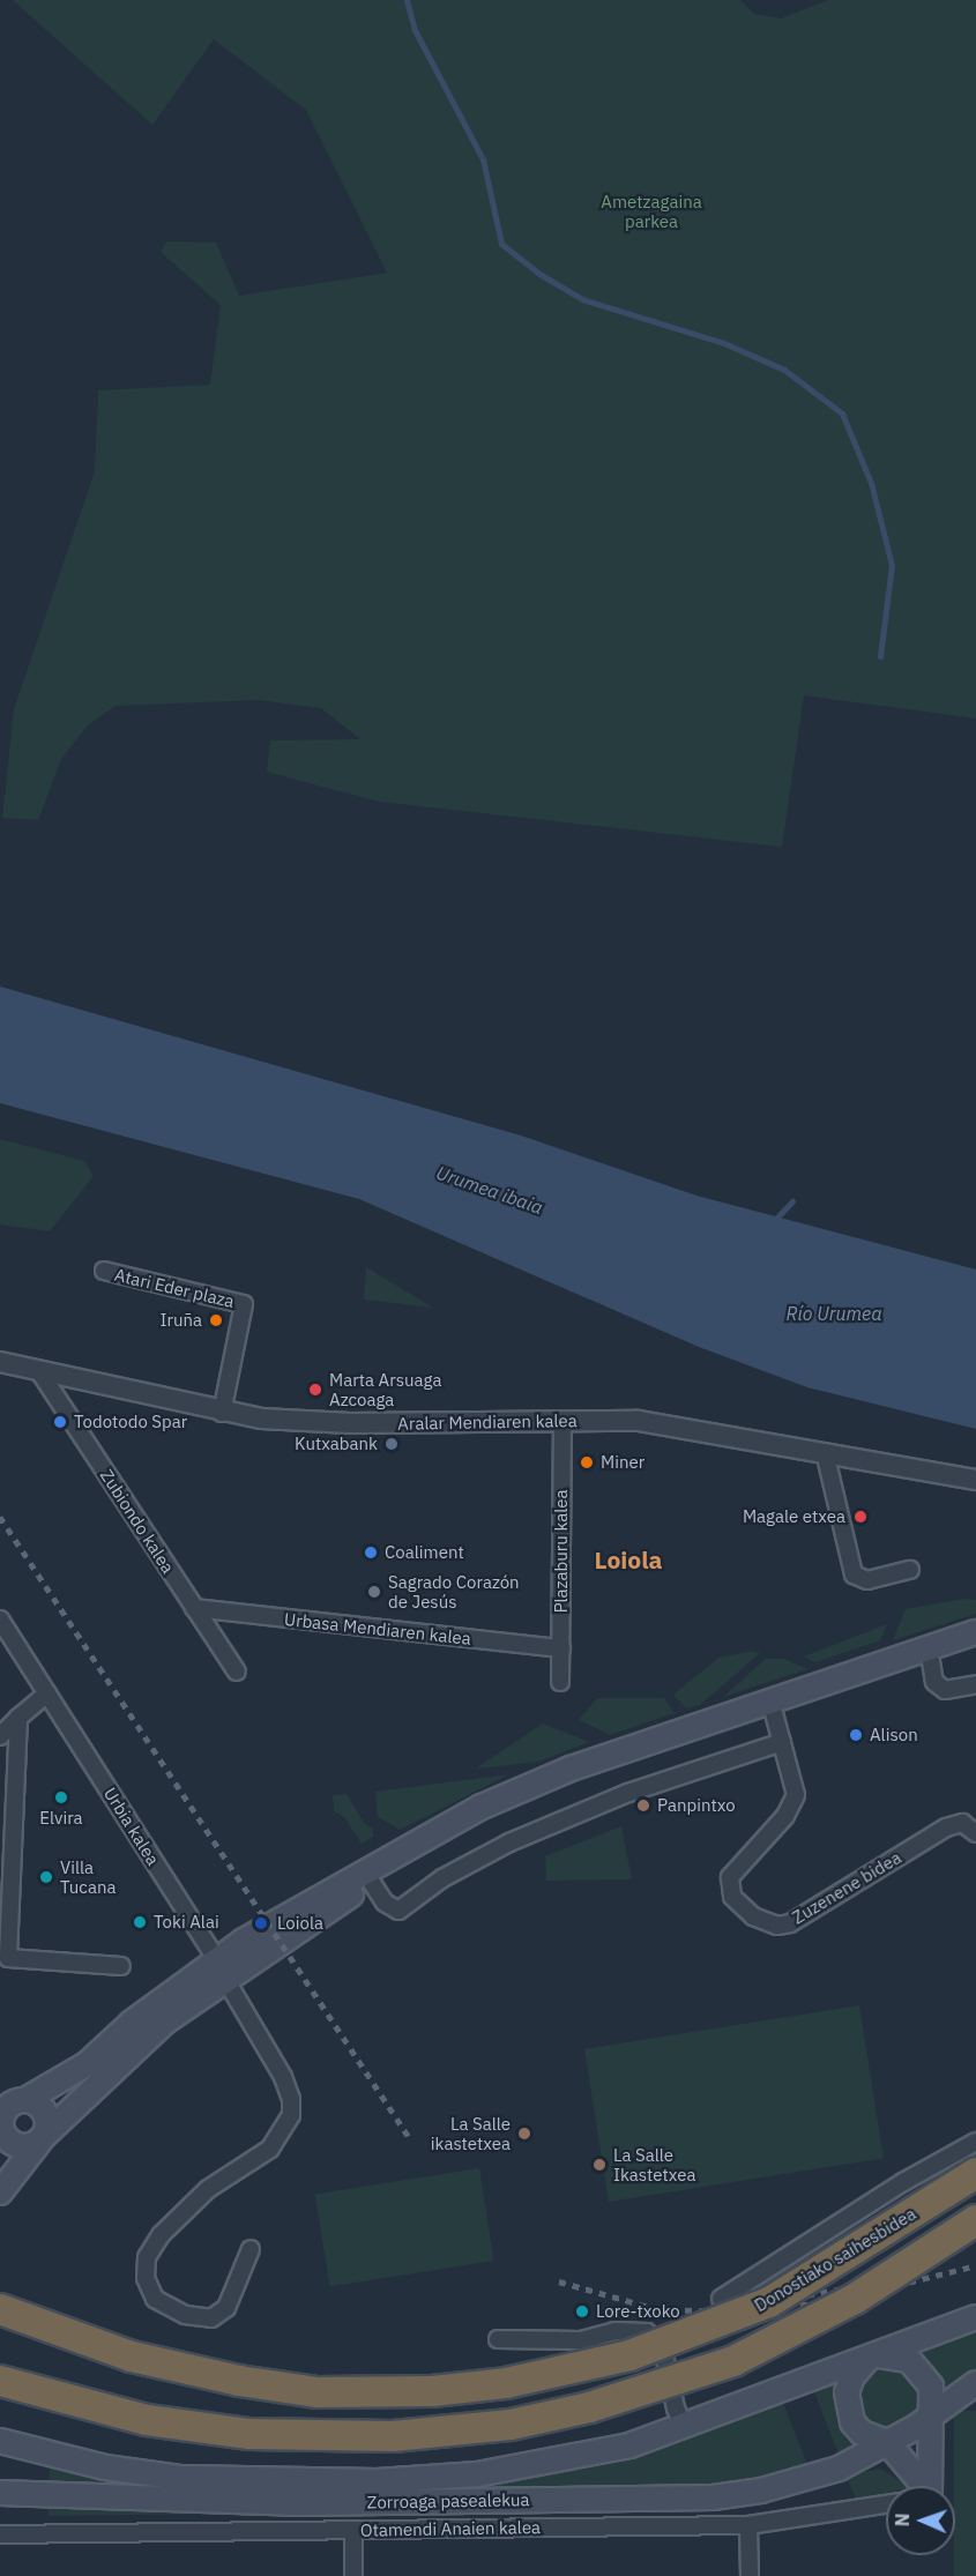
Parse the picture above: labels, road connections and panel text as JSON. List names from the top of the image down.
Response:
{
  "streets": {
    "highway": ["Donostiako saihesbidea"],
    "main road": ["Zorroaga pasealekua"],
    "street": [
      "Atari Eder plaza",
      "Aralar Mendiaren kalea",
      "Zubiondo kalea",
      "Plazaburu kalea",
      "Urbasa Mendiaren kalea",
      "Urbia kalea",
      "Zuzenene bidea",
      "Otamendi Anaien kalea"
    ]
  },
  "crossings": [
    ["Atari Eder plaza", "Aralar Mendiaren kalea"],
    ["Aralar Mendiaren kalea", "Zubiondo kalea"],
    ["Aralar Mendiaren kalea", "Plazaburu kalea"],
    ["Zubiondo kalea", "Urbasa Mendiaren kalea"],
    ["Plazaburu kalea", "Urbasa Mendiaren kalea"]
  ],
  "districts": ["Loiola"],
  "water": ["Urumea ibaia", "Río Urumea"],
  "parks": ["Ametzagaina parkea"],
  "places": [
    "Iruña",
    "Marta Arsuaga Azcoaga",
    "Todotodo Spar",
    "Kutxabank",
    "Miner",
    "Magale etxea",
    "Coaliment",
    "Sagrado Corazón de Jesús",
    "Alison",
    "Elvira",
    "Panpintxo",
    "Villa Tucana",
    "Toki Alai",
    "Loiola",
    "La Salle ikastetxea",
    "La Salle Ikastetxea",
    "Lore-txoko"
  ],
  "north": "left"
}
